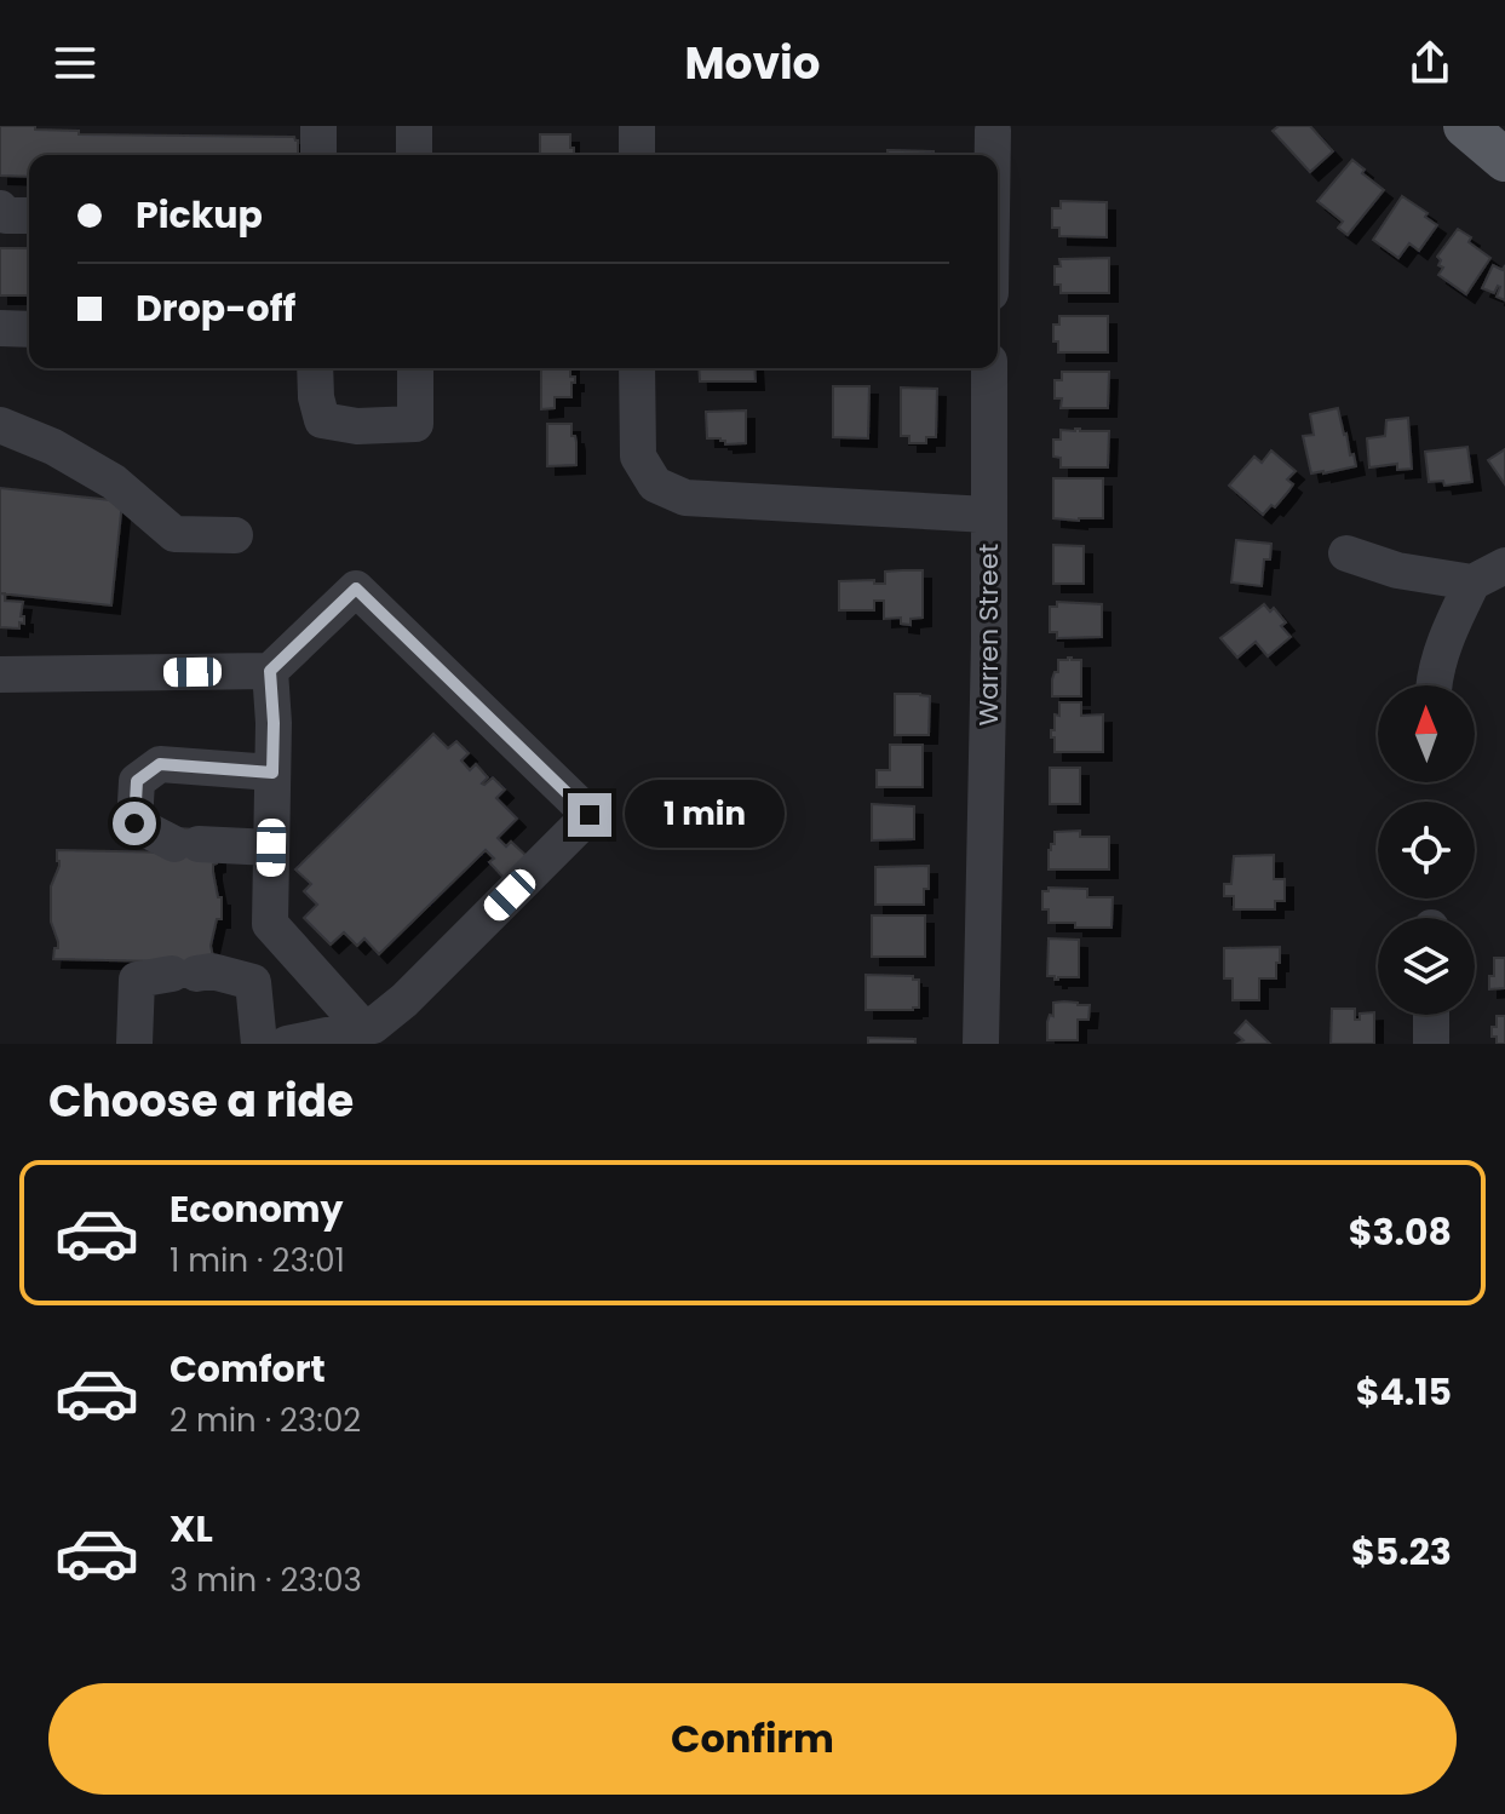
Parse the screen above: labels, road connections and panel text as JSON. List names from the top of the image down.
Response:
{
  "streets": {
    "street": ["Warren Street"]
  },
  "north": "top",
  "page": {
    "header": "Movio",
    "banner": ["Pickup", "Drop-off"],
    "bubble": "1 min",
    "heading": "Choose a ride",
    "list": [
      {
        "name": "Economy",
        "note": "1 min · 23:01",
        "value": "$3.08"
      },
      {
        "name": "Comfort",
        "note": "2 min · 23:02",
        "value": "$4.15"
      },
      {
        "name": "XL",
        "note": "3 min · 23:03",
        "value": "$5.23"
      }
    ],
    "buttons": "Confirm"
  }
}
